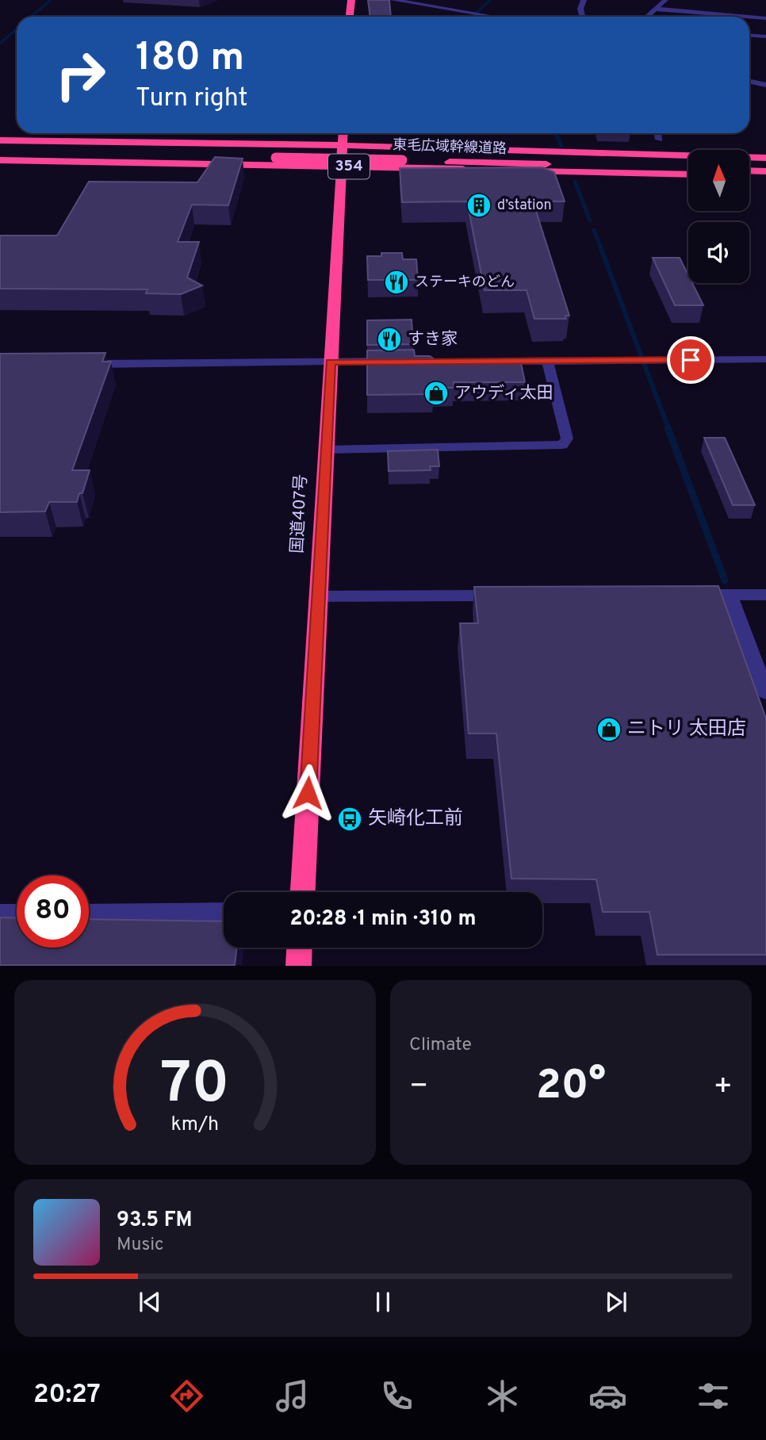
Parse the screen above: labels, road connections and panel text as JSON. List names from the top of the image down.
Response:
{
  "streets": {
    "highway": ["東毛広域幹線道路", "354", "国道407号"]
  },
  "crossings": [
    ["354", "国道407号"]
  ],
  "places": {
    "building": ["d’station"],
    "restaurant": ["ステーキのどん", "すき家"],
    "shop": ["アウディ太田", "ニトリ 太田店"],
    "bus stop": ["矢崎化工前"]
  },
  "north": "top",
  "page": {
    "turn": ["180 m", "Turn right"],
    "limit": "80",
    "trip": "20:28 · 1 min · 310 m",
    "tile": "Climate",
    "heat": ["−", "20°", "+"],
    "song": ["93.5 FM", "Music"],
    "tabs": "20:27",
    "gauge": ["70", "km/h"]
  }
}
